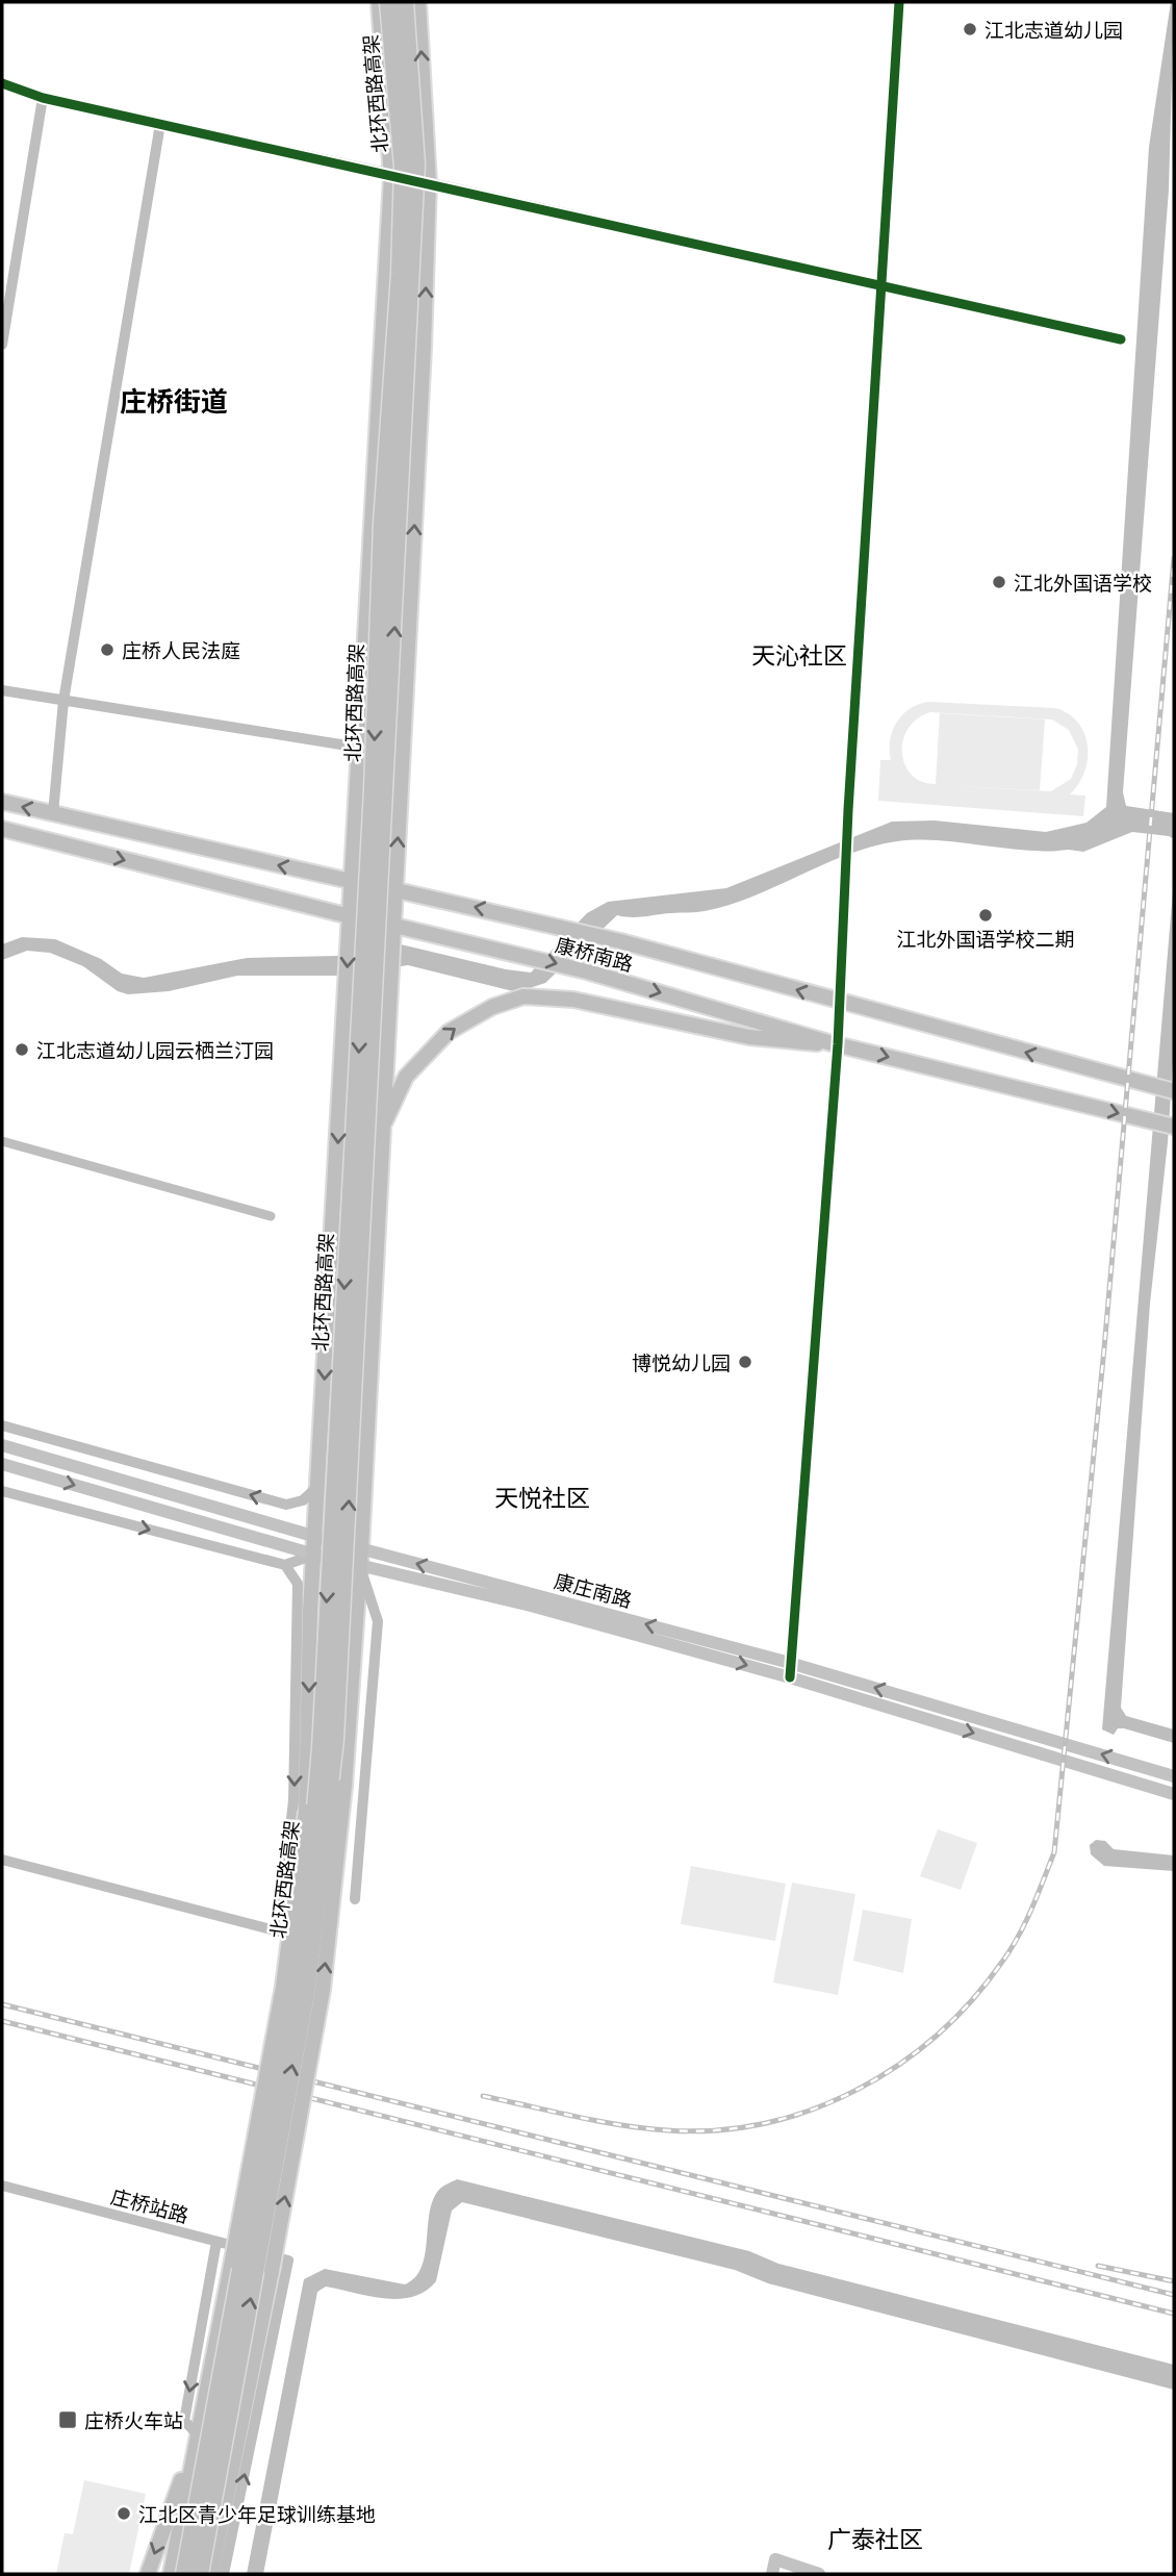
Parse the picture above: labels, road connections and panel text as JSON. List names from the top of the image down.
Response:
{
  "streets": {
    "highway": ["北环西路高架"],
    "main road": ["康桥南路", "康庄南路"],
    "street": ["庄桥站路"]
  },
  "districts": [
    "庄桥街道",
    "天沁社区",
    "天悦社区",
    "广泰社区"
  ],
  "places": {
    "other": [
      "江北志道幼儿园",
      "江北外国语学校",
      "庄桥人民法庭",
      "江北外国语学校二期",
      "江北志道幼儿园云栖兰汀园",
      "博悦幼儿园",
      "江北区青少年足球训练基地"
    ],
    "transit": ["庄桥火车站"]
  }
}
